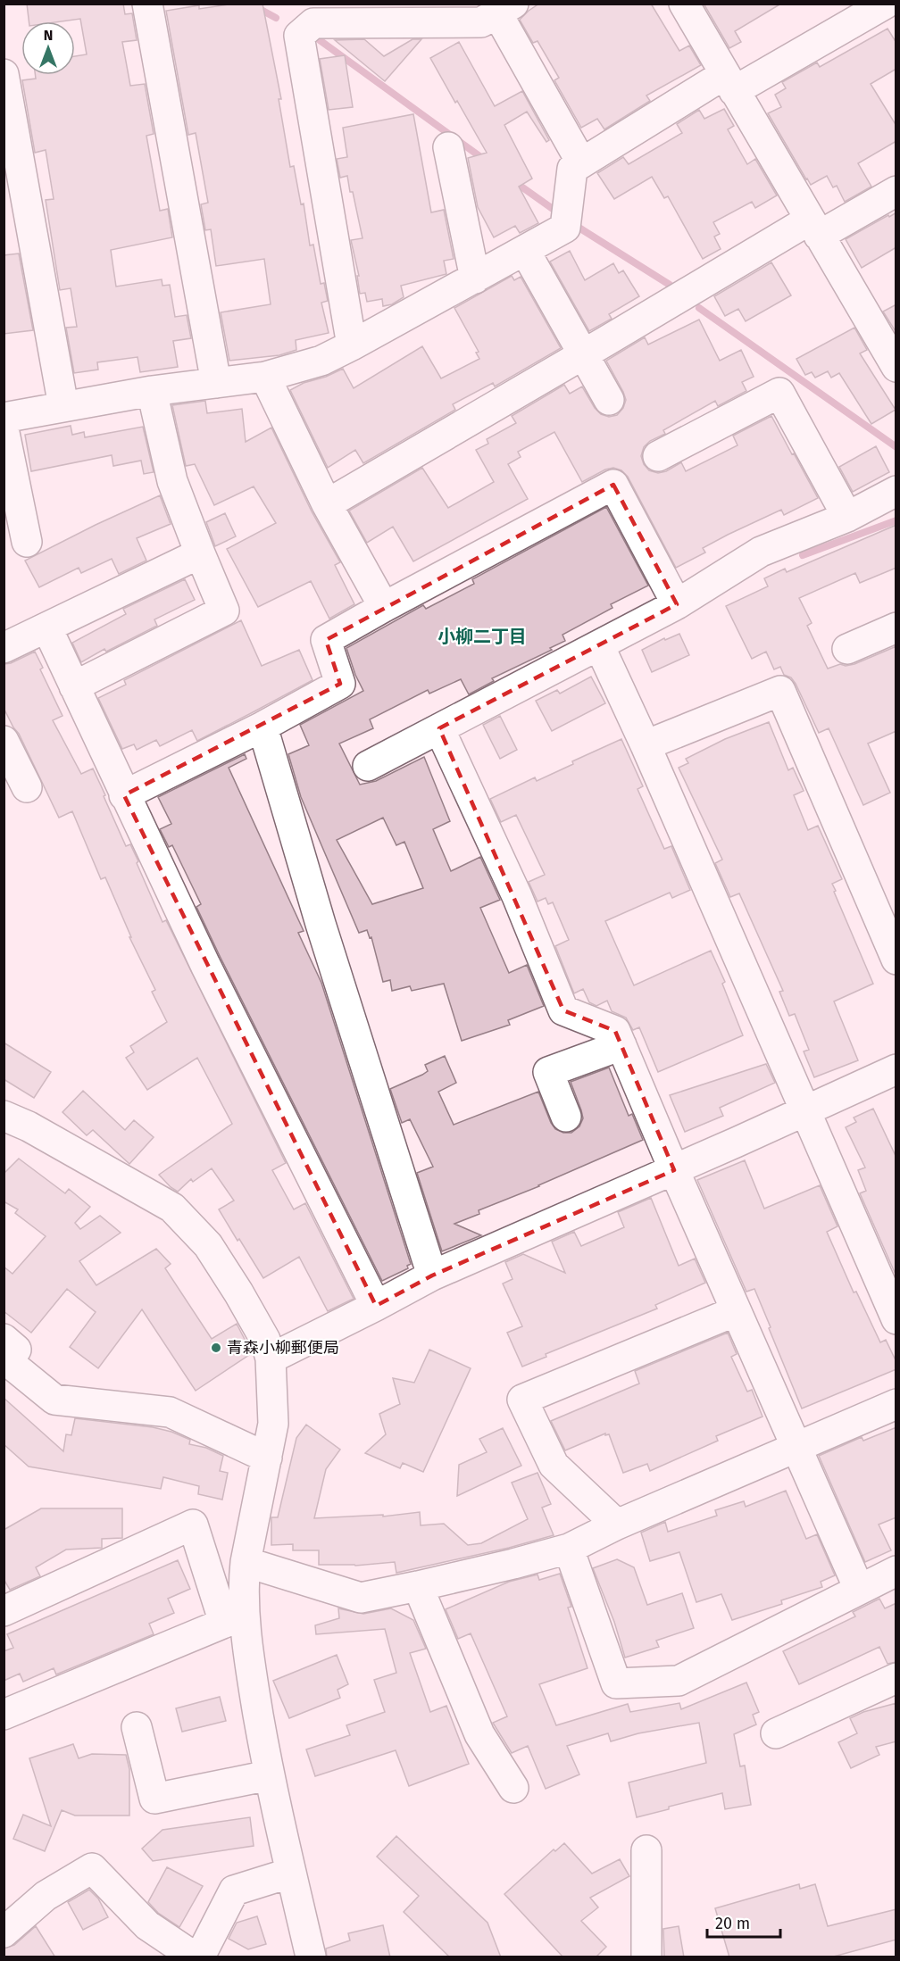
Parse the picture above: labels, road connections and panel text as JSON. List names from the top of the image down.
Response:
{
  "districts": ["小柳二丁目"],
  "places": ["青森小柳郵便局"],
  "scale_bar": "20 m",
  "north": "top"
}
